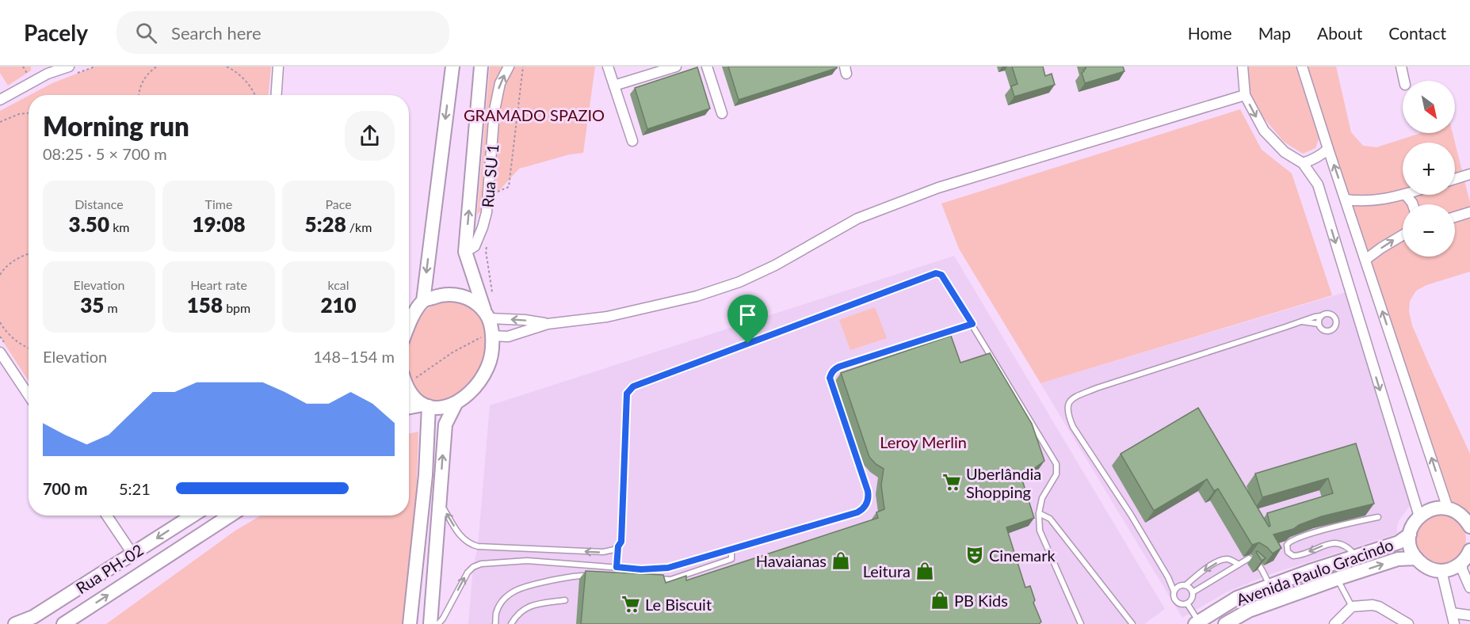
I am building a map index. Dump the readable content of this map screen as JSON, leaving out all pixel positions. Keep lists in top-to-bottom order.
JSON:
{
  "streets": {
    "street": ["Rua SU 1", "Rua PH-02", "Avenida Paulo Gracindo"]
  },
  "parks": ["GRAMADO SPAZIO", "Leroy Merlin"],
  "places": {
    "supermarket": ["Uberlândia Shopping", "Le Biscuit"],
    "theatre": ["Cinemark"],
    "shop": ["Havaianas", "Leitura", "PB Kids"]
  },
  "north": "bottom right",
  "page": {
    "header": "Pacely",
    "search": "Search here",
    "nav": [
      "Home",
      "Map",
      "About",
      "Contact"
    ],
    "map_buttons": ["+", "−"],
    "heading": ["Morning run", "08:25 · 5 × 700 m"],
    "stats": [
      ["Distance", "3.50 km"],
      ["Time", "19:08"],
      ["Pace", "5:28 /km"],
      ["Elevation", "35 m"],
      ["Heart rate", "158 bpm"],
      ["kcal", "210"]
    ],
    "chart": ["Elevation", "148–154 m"],
    "list": [
      {
        "name": "700 m",
        "note": "5:21"
      }
    ]
  }
}
